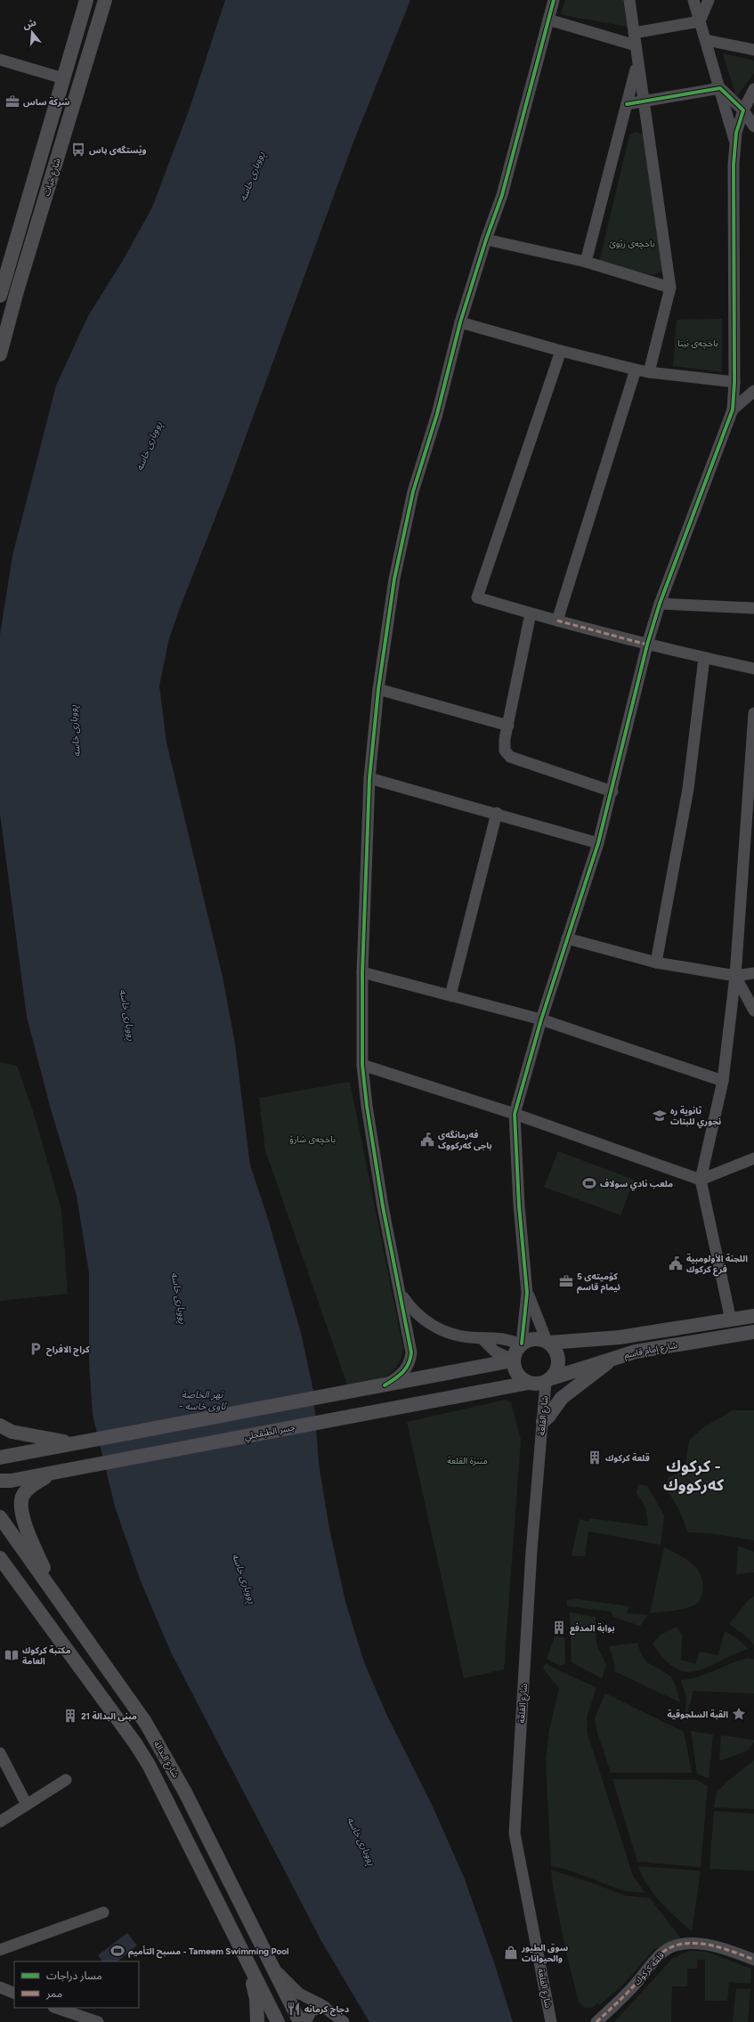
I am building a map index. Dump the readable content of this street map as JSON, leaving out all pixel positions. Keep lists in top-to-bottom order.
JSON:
{
  "streets": {
    "main road": [
      "شارع خبات",
      "شارع إمام قاسم",
      "جسر الطبقجلي",
      "شارع البدالة"
    ],
    "street": ["شارع القلعة", "قلعة كركوك"]
  },
  "crossings": [
    ["شارع إمام قاسم", "شارع القلعة"],
    ["شارع إمام قاسم", "جسر الطبقجلي"],
    ["شارع القلعة", "جسر الطبقجلي"]
  ],
  "districts": ["كركوك - کەرکووك"],
  "water": ["ڕووباری خاسە", "نهر الخاصة - ئاوی خاسە"],
  "parks": [
    "باخچەی زێوێ",
    "باخچەی نینا",
    "باخچەی شارۆ",
    "متنزة القلعة"
  ],
  "places": {
    "office": ["شركة ساس", "کۆمیتەی 5 ئیمام قاسم"],
    "bus stop": ["وێستگەی پاس"],
    "school or university": ["ثانوية ره نجوري للبنات"],
    "public building": ["فەرمانگەی باجی کەرکووک", "اللجنة الأولومبية فرع كركوك"],
    "sports": ["ملعب نادي سولاف", "مسبح التأميم - Tameem Swimming Pool"],
    "parking": ["كراج الافراح"],
    "building": ["قلعة كركوك", "بوابة المدفع", "مبنى البدالة 21"],
    "library": ["مكتبة كركوك العامة"],
    "place": ["القبة السلجوقية"],
    "shop": ["سوق الطيور والحيوانات"],
    "restaurant": ["دجاج کرمانە"]
  },
  "legend": ["مسار دراجات", "ممر"],
  "north": "top"
}
